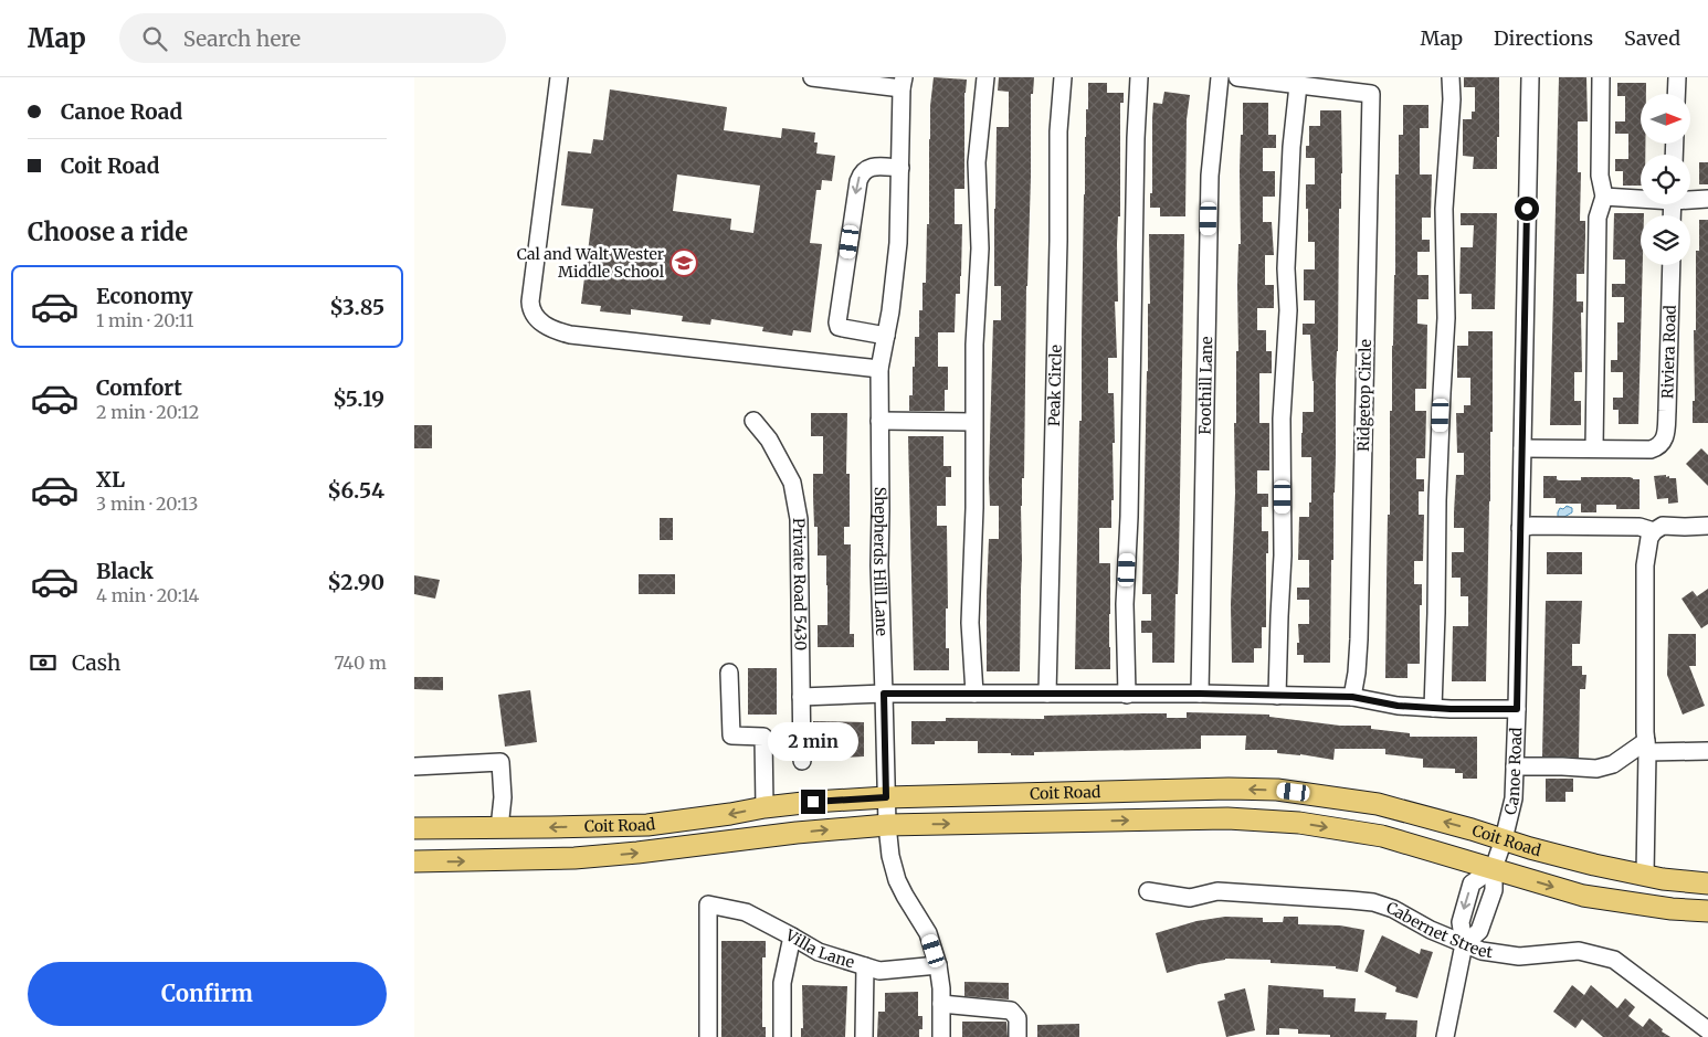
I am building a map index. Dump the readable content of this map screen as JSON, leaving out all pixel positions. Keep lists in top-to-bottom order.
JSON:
{
  "streets": {
    "main road": ["Coit Road"],
    "street": [
      "Riviera Road",
      "Peak Circle",
      "Foothill Lane",
      "Ridgetop Circle",
      "Shepherds Hill Lane",
      "Private Road 5430",
      "Canoe Road",
      "Cabernet Street",
      "Villa Lane"
    ]
  },
  "crossings": [
    ["Shepherds Hill Lane", "Coit Road"],
    ["Shepherds Hill Lane", "Villa Lane"],
    ["Canoe Road", "Coit Road"],
    ["Canoe Road", "Cabernet Street"]
  ],
  "places": {
    "school or university": ["Cal and Walt Wester Middle School"]
  },
  "north": "right",
  "page": {
    "header": "Map",
    "search": "Search here",
    "nav": ["Map", "Directions", "Saved"],
    "banner": ["Canoe Road", "Coit Road"],
    "heading": "Choose a ride",
    "list": [
      {
        "name": "Economy",
        "note": "1 min · 20:11",
        "value": "$3.85"
      },
      {
        "name": "Comfort",
        "note": "2 min · 20:12",
        "value": "$5.19"
      },
      {
        "name": "XL",
        "note": "3 min · 20:13",
        "value": "$6.54"
      },
      {
        "name": "Black",
        "note": "4 min · 20:14",
        "value": "$2.90"
      }
    ],
    "pay": ["Cash", "740 m"],
    "bubble": "2 min",
    "buttons": "Confirm"
  }
}
